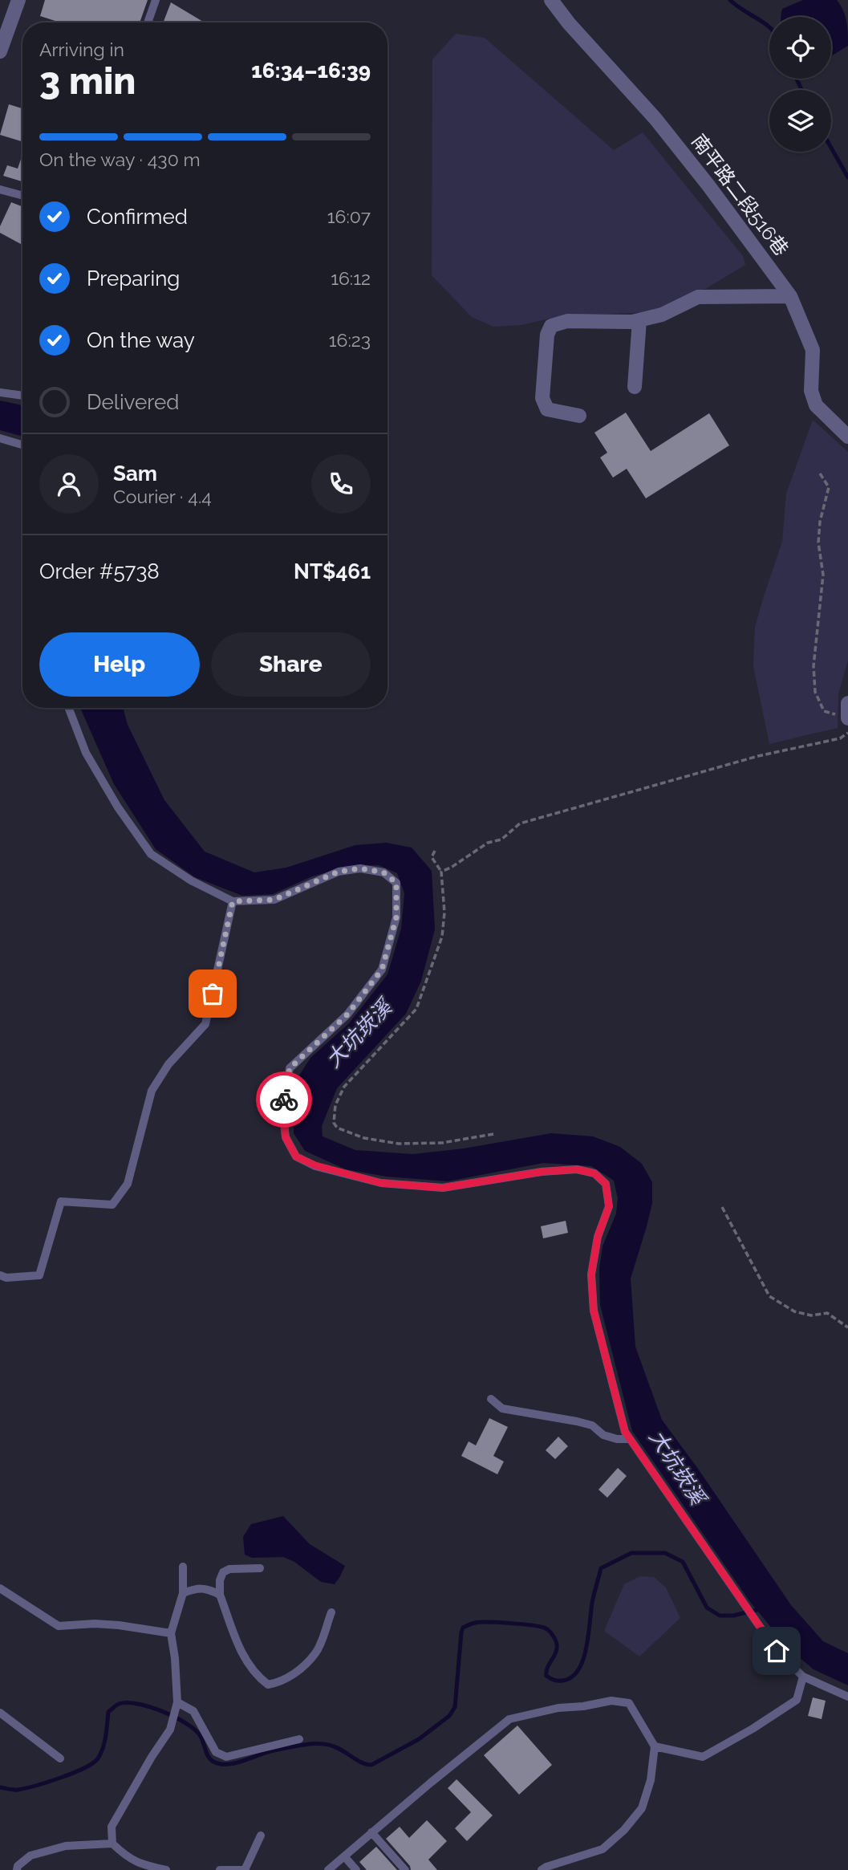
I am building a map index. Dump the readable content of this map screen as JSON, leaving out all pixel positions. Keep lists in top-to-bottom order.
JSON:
{
  "streets": {
    "street": ["南平路二段516巷"]
  },
  "water": ["大坑崁溪"],
  "page": {
    "heading": ["3 min", "Arriving in", "16:34–16:39"],
    "panel": [
      "Sam",
      "Courier · 4.4",
      "Order #5738",
      "NT$461"
    ],
    "bar": "On the way · 430 m",
    "list": [
      ["Confirmed", "16:07"],
      ["Preparing", "16:12"],
      ["On the way", "16:23"],
      "Delivered"
    ],
    "buttons": ["Help", "Share"]
  }
}
